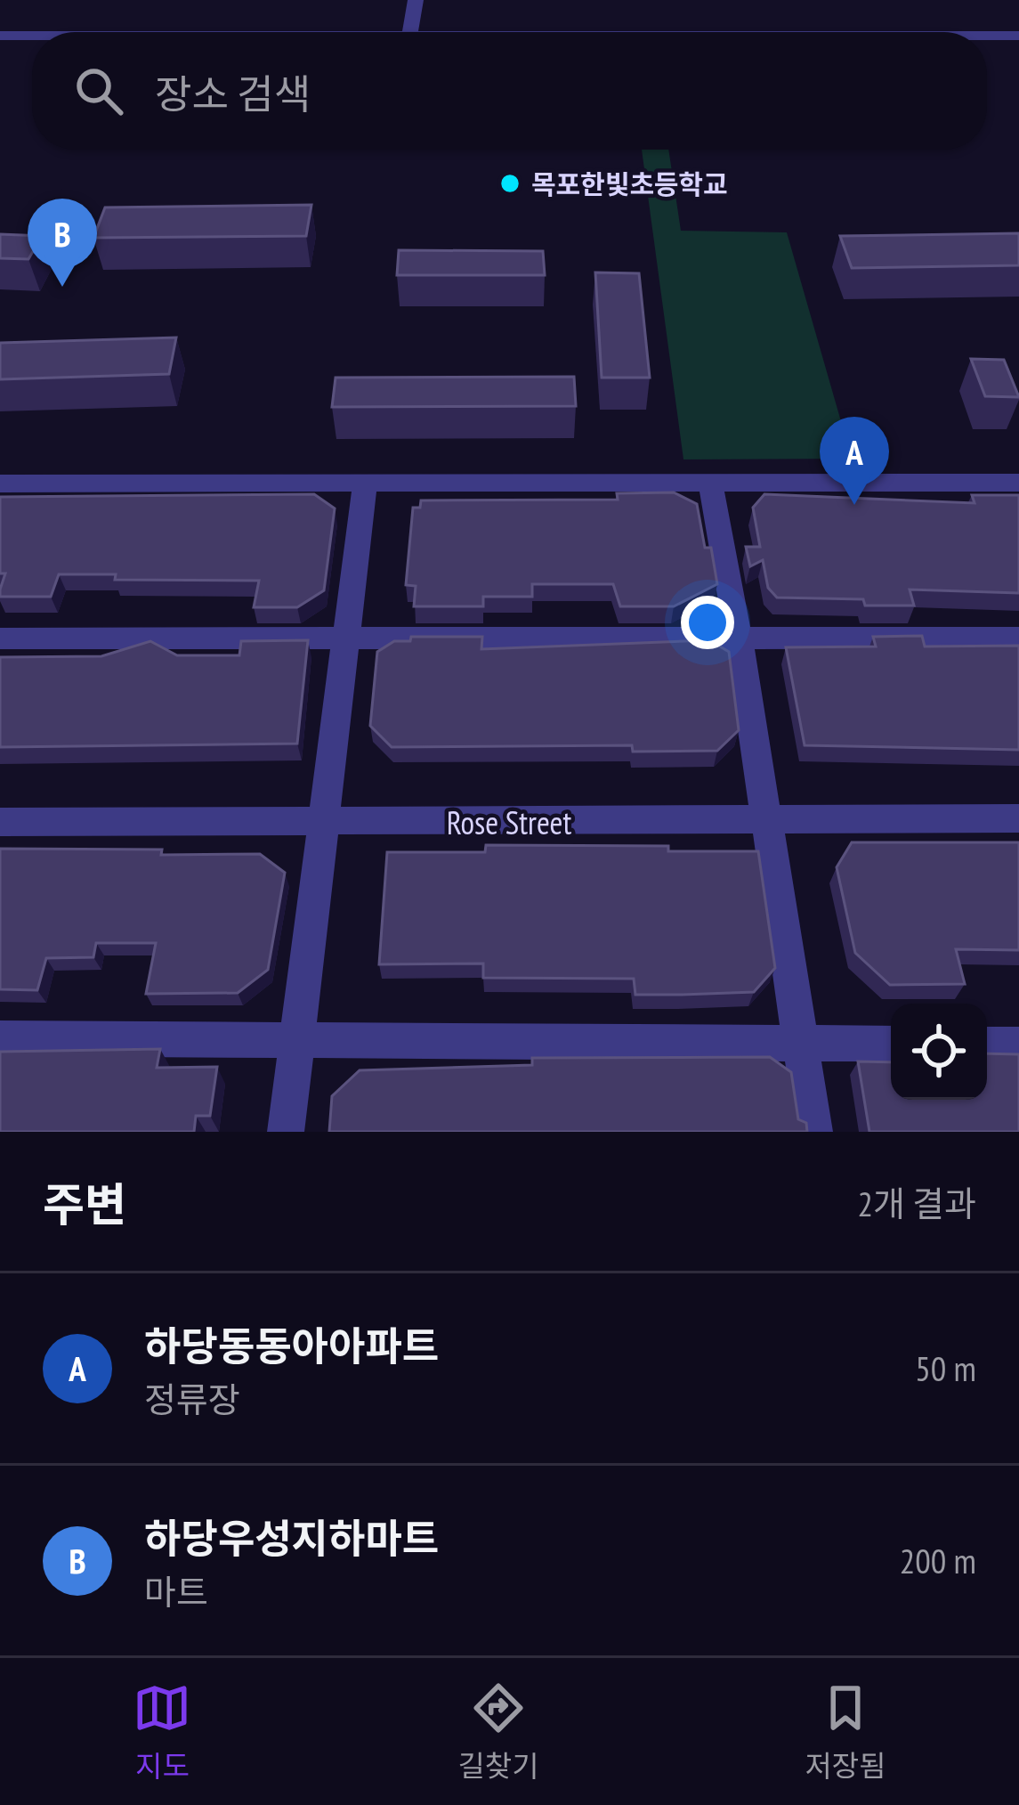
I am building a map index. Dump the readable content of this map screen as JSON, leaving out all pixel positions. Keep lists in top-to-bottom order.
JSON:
{
  "streets": {
    "street": ["Rose Street"]
  },
  "places": ["목포한빛초등학교"],
  "page": {
    "search": "장소 검색",
    "pins": ["B", "A"],
    "heading": ["주변", "2개 결과"],
    "list": [
      {
        "mark": "A",
        "name": "하당동동아아파트",
        "note": "정류장",
        "value": "50 m"
      },
      {
        "mark": "B",
        "name": "하당우성지하마트",
        "note": "마트",
        "value": "200 m"
      }
    ],
    "nav": ["지도", "길찾기", "저장됨"]
  }
}
